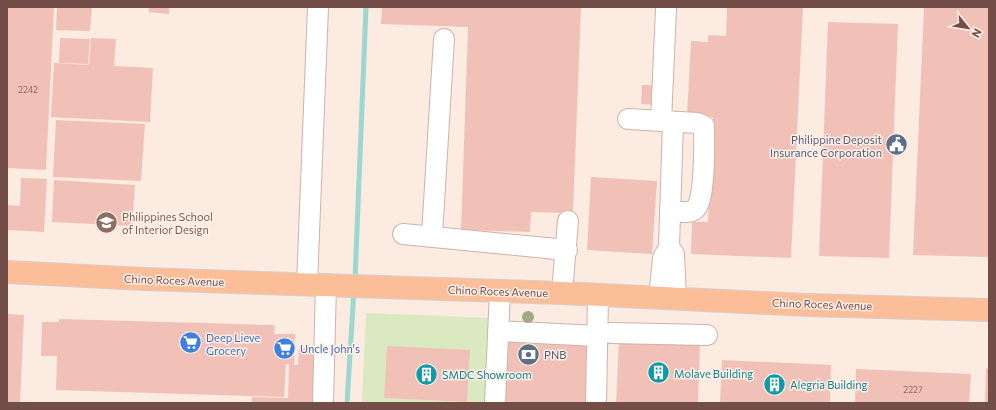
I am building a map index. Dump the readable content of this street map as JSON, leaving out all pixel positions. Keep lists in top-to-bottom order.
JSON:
{
  "streets": {
    "main road": ["Chino Roces Avenue"]
  },
  "places": {
    "public building": ["Philippine Deposit Insurance Corporation"],
    "school or university": ["Philippines School of Interior Design"],
    "supermarket": ["Deep Lieve Grocery", "Uncle John's"],
    "bank": ["PNB"],
    "building": ["Molave Building", "SMDC Showroom", "Alegria Building"]
  },
  "house_numbers": ["2242", "2227"],
  "north": "bottom right"
}
